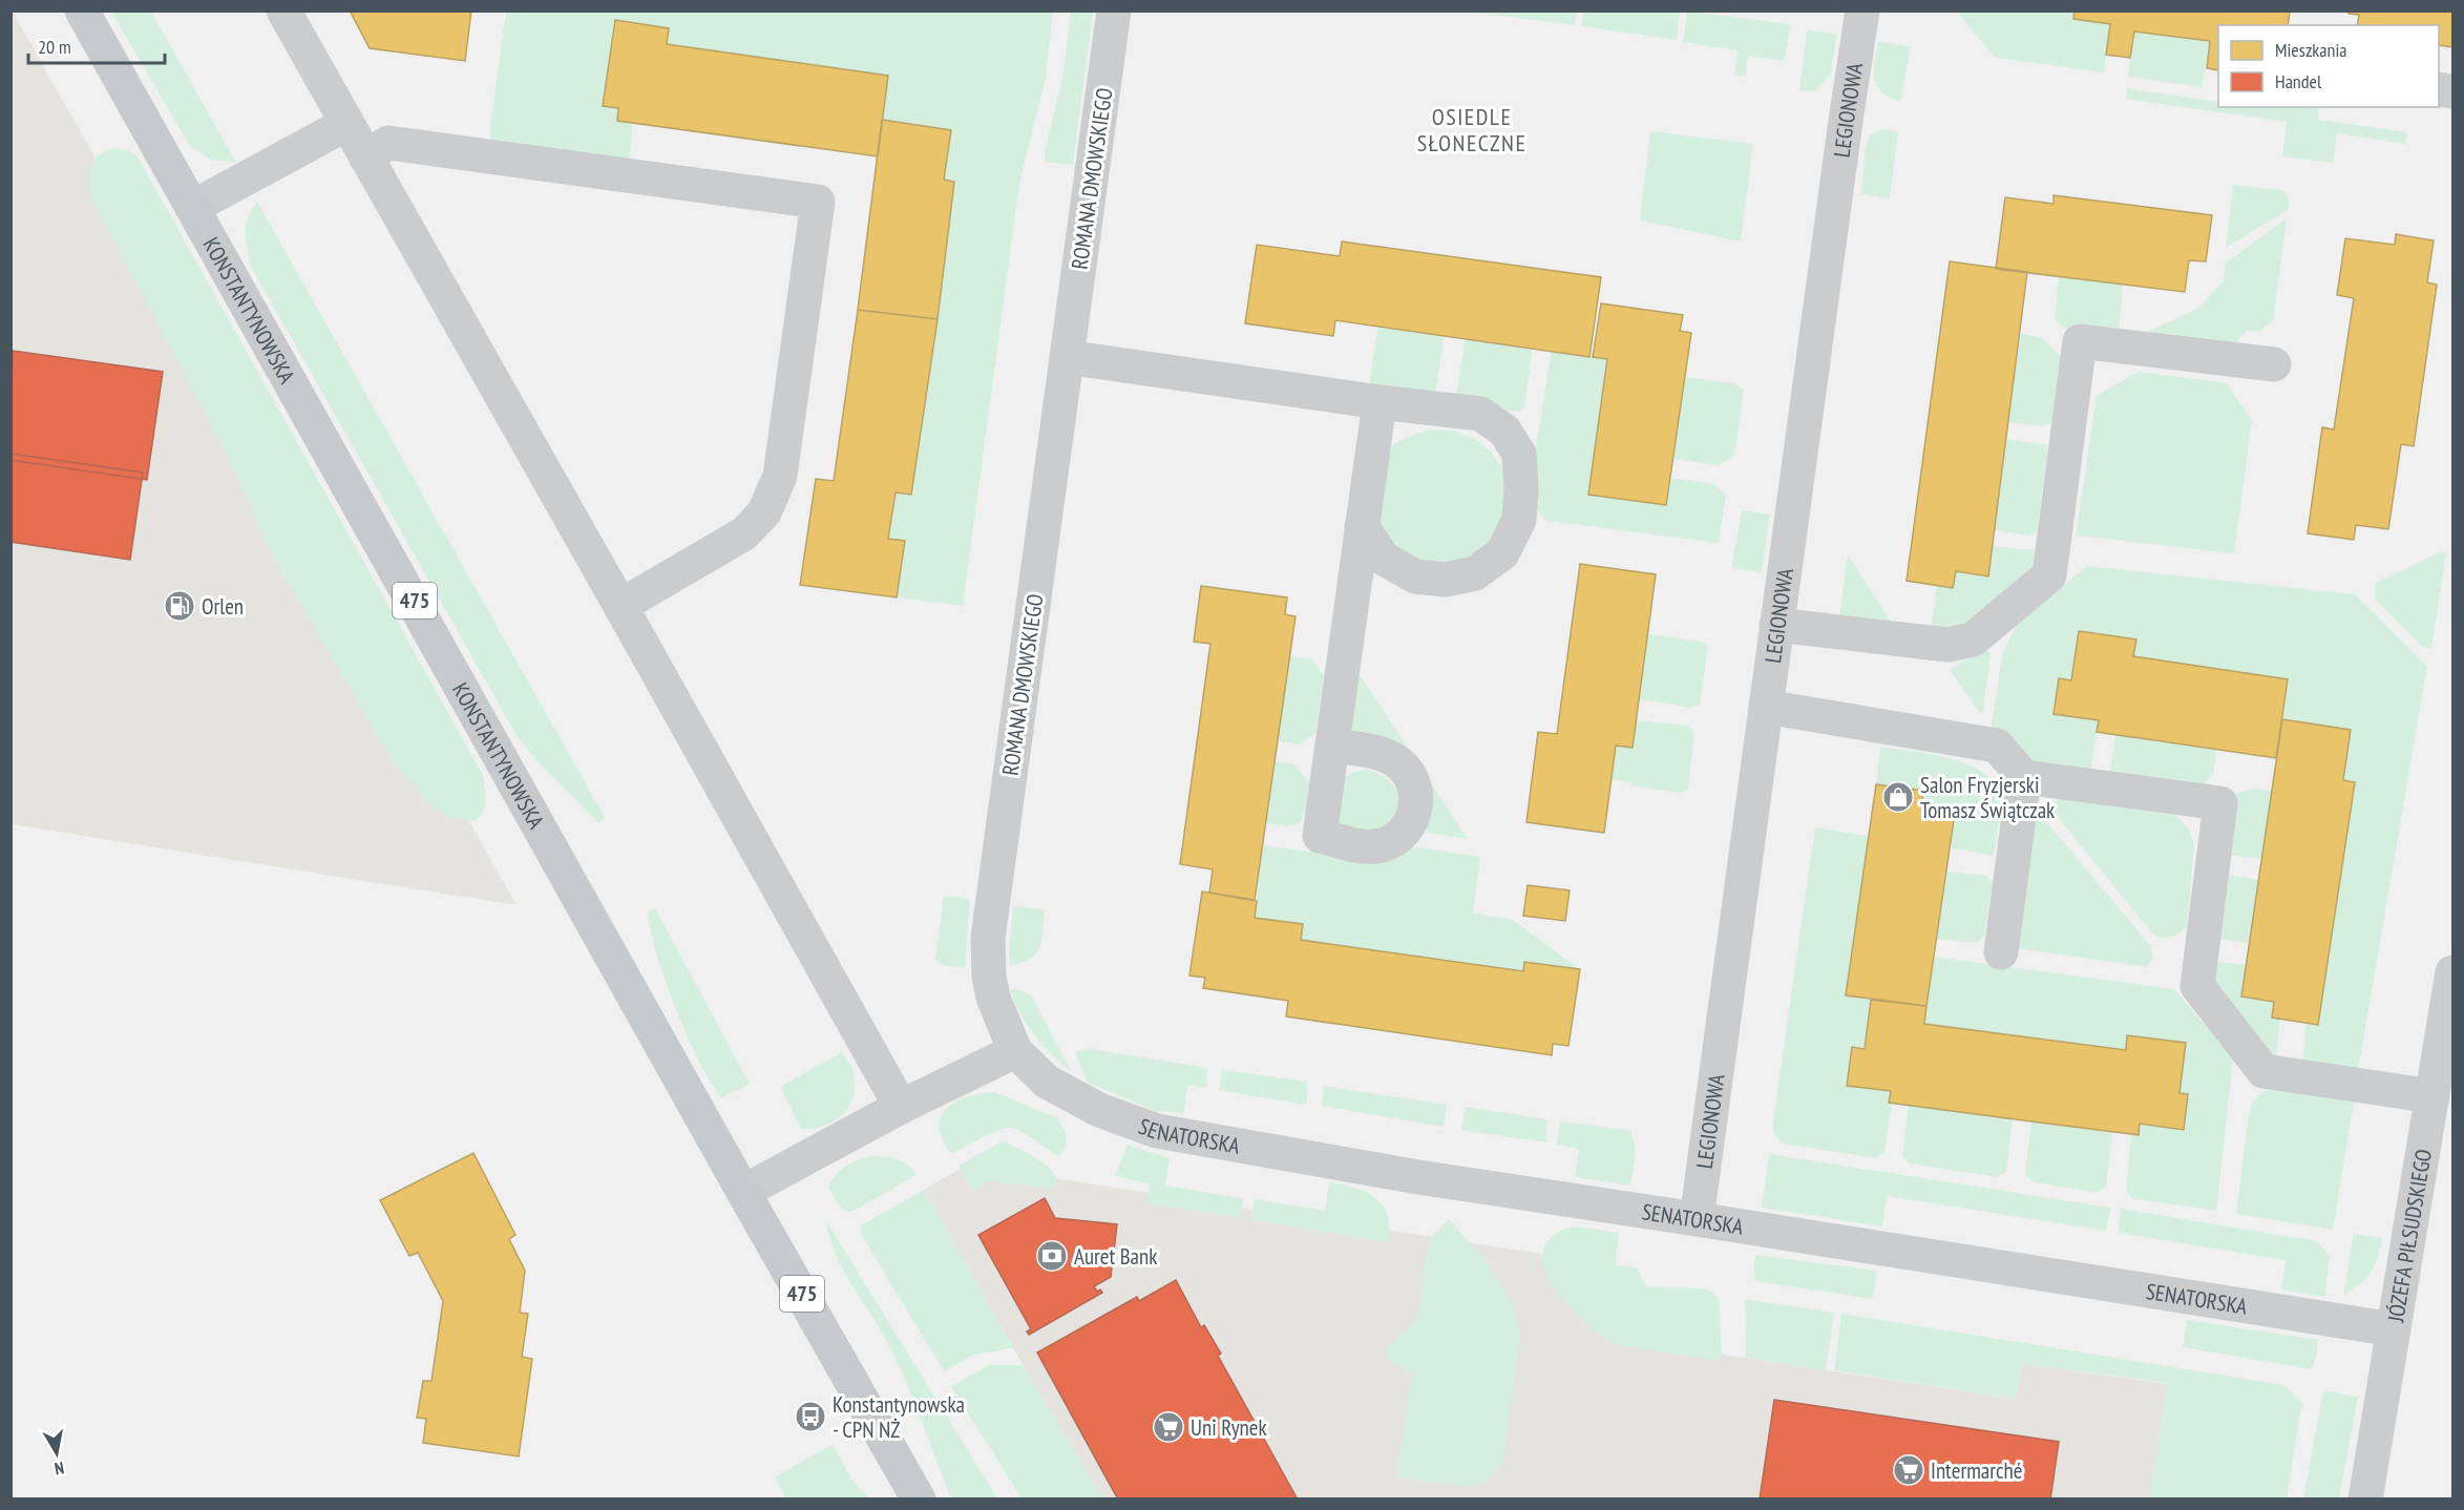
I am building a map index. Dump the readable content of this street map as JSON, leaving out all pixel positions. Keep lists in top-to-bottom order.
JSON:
{
  "streets": {
    "main road": ["KONSTANTYNOWSKA", "475"],
    "street": [
      "LEGIONOWA",
      "ROMANA DMOWSKIEGO",
      "SENATORSKA",
      "JÓZEFA PIŁSUDSKIEGO"
    ]
  },
  "crossings": [
    ["LEGIONOWA", "SENATORSKA"],
    ["ROMANA DMOWSKIEGO", "SENATORSKA"],
    ["SENATORSKA", "JÓZEFA PIŁSUDSKIEGO"]
  ],
  "districts": ["OSIEDLE SŁONECZNE"],
  "places": {
    "fuel station": ["Orlen"],
    "shop": ["Salon Fryzjerski Tomasz Świątczak"],
    "bank": ["Auret Bank"],
    "bus stop": ["Konstantynowska - CPN NŻ"],
    "supermarket": ["Uni Rynek", "Intermarché"]
  },
  "legend": ["Mieszkania", "Handel"],
  "scale_bar": "20 m",
  "north": "bottom"
}
